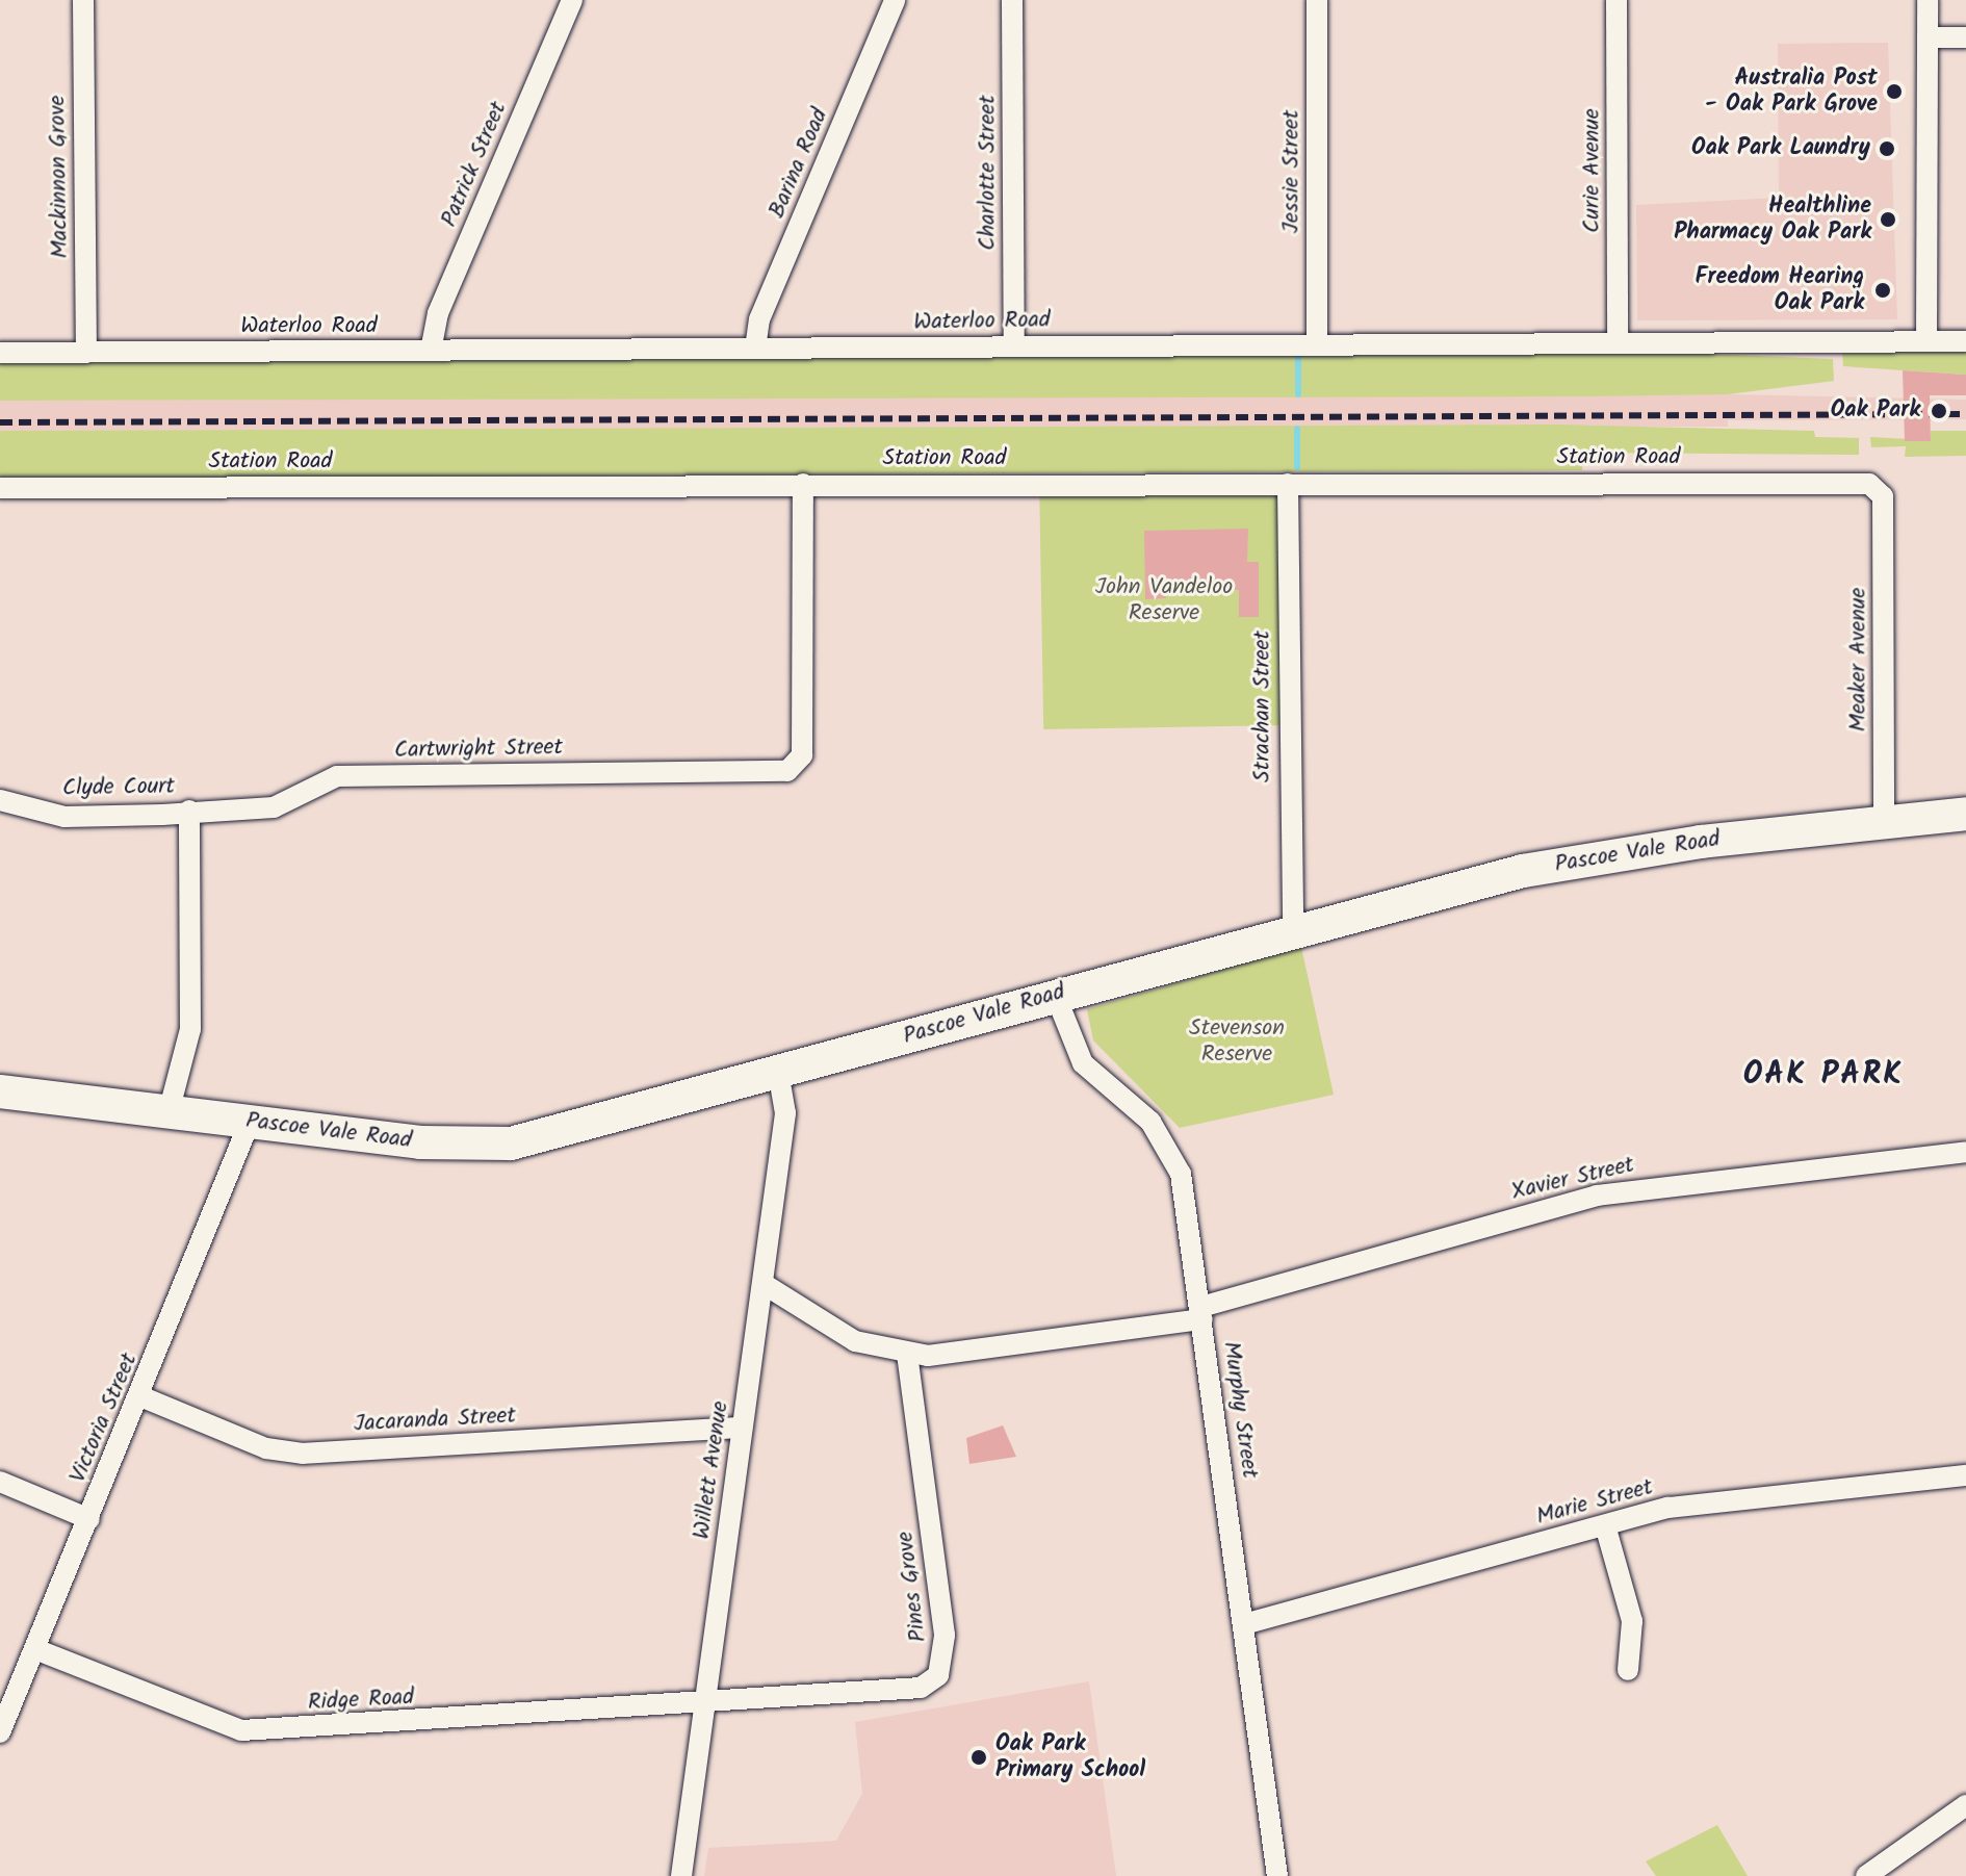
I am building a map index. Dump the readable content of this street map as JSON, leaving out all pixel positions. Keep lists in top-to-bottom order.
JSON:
{
  "streets": {
    "main road": ["Pascoe Vale Road"],
    "street": [
      "Barina Road",
      "Patrick Street",
      "Curie Avenue",
      "Jessie Street",
      "Charlotte Street",
      "Mackinnon Grove",
      "Waterloo Road",
      "Station Road",
      "Meaker Avenue",
      "Strachan Street",
      "Cartwright Street",
      "Clyde Court",
      "Xavier Street",
      "Murphy Street",
      "Victoria Street",
      "Jacaranda Street",
      "Willett Avenue",
      "Marie Street",
      "Pines Grove",
      "Ridge Road"
    ]
  },
  "crossings": [
    ["Barina Road", "Waterloo Road"],
    ["Patrick Street", "Waterloo Road"],
    ["Curie Avenue", "Waterloo Road"],
    ["Jessie Street", "Waterloo Road"],
    ["Charlotte Street", "Waterloo Road"],
    ["Mackinnon Grove", "Waterloo Road"],
    ["Station Road", "Meaker Avenue"],
    ["Station Road", "Strachan Street"],
    ["Station Road", "Cartwright Street"],
    ["Meaker Avenue", "Pascoe Vale Road"],
    ["Strachan Street", "Pascoe Vale Road"],
    ["Cartwright Street", "Clyde Court"],
    ["Pascoe Vale Road", "Murphy Street"],
    ["Pascoe Vale Road", "Victoria Street"],
    ["Pascoe Vale Road", "Willett Avenue"],
    ["Xavier Street", "Murphy Street"],
    ["Xavier Street", "Willett Avenue"],
    ["Xavier Street", "Pines Grove"],
    ["Murphy Street", "Marie Street"],
    ["Victoria Street", "Jacaranda Street"],
    ["Victoria Street", "Ridge Road"],
    ["Jacaranda Street", "Willett Avenue"],
    ["Willett Avenue", "Pines Grove"],
    ["Willett Avenue", "Ridge Road"],
    ["Pines Grove", "Ridge Road"]
  ],
  "districts": ["OAK PARK"],
  "parks": ["John Vandeloo Reserve", "Stevenson Reserve"],
  "places": [
    "Australia Post - Oak Park Grove",
    "Oak Park Laundry",
    "Healthline Pharmacy Oak Park",
    "Freedom Hearing Oak Park",
    "Oak Park",
    "Oak Park Primary School"
  ]
}
